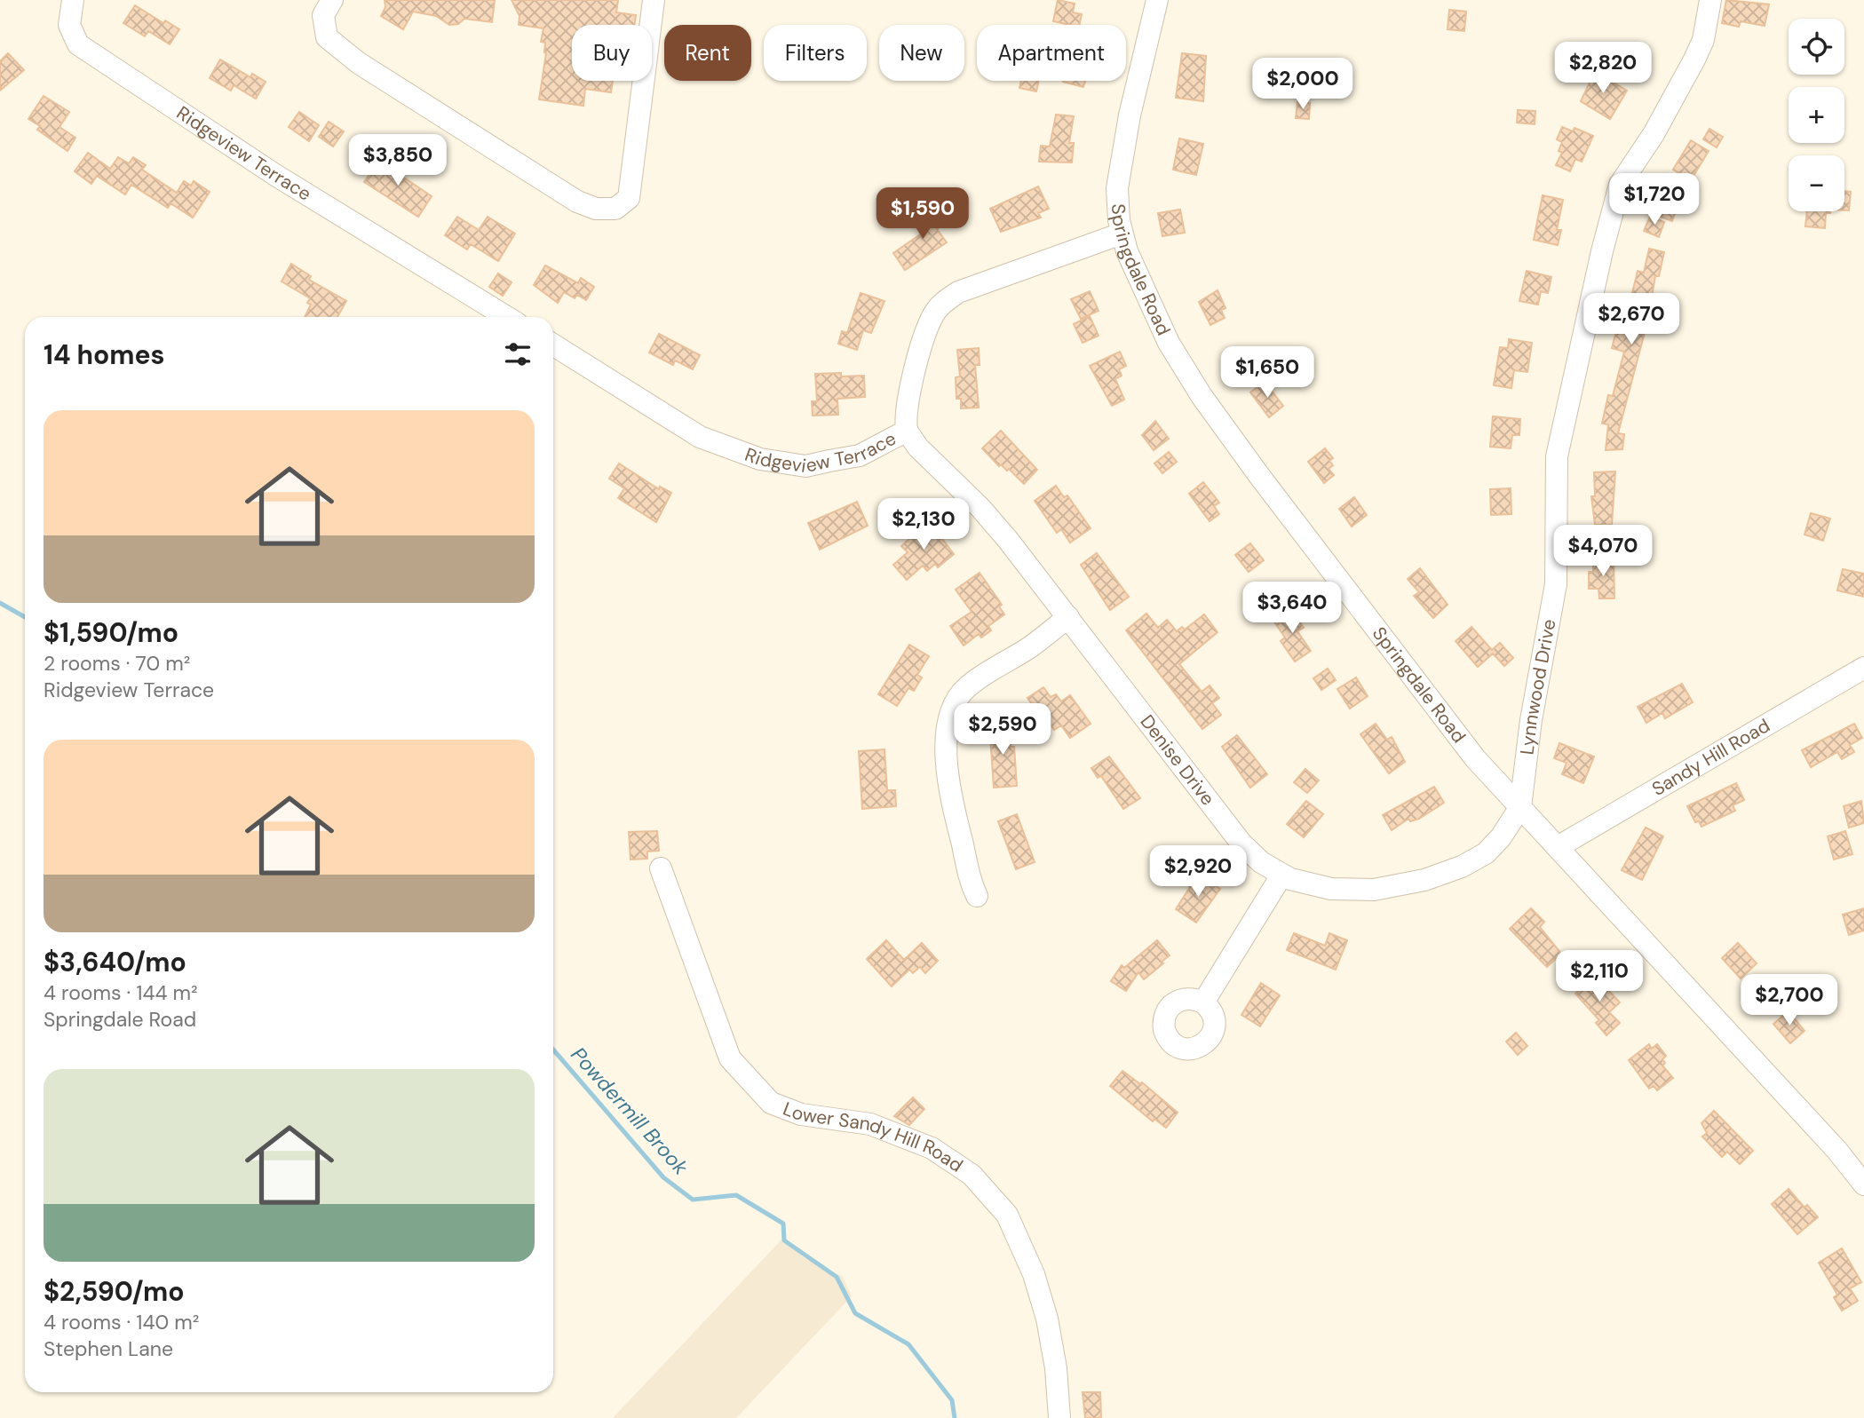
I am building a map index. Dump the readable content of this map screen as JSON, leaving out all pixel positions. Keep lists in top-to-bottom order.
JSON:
{
  "streets": {
    "street": [
      "Ridgeview Terrace",
      "Springdale Road",
      "Lynnwood Drive",
      "Sandy Hill Road",
      "Denise Drive",
      "Lower Sandy Hill Road"
    ]
  },
  "crossings": [
    ["Ridgeview Terrace", "Springdale Road"],
    ["Ridgeview Terrace", "Denise Drive"],
    ["Springdale Road", "Lynnwood Drive"],
    ["Springdale Road", "Sandy Hill Road"],
    ["Springdale Road", "Denise Drive"],
    ["Lynnwood Drive", "Denise Drive"]
  ],
  "water": ["Powdermill Brook"],
  "page": {
    "map_buttons": ["+", "−"],
    "chip": [
      "Buy",
      "Rent",
      "Filters",
      "New",
      "Apartment"
    ],
    "price": [
      "$2,820",
      "$2,000",
      "$3,850",
      "$1,720",
      "$1,590",
      "$2,670",
      "$1,650",
      "$2,130",
      "$4,070",
      "$3,640",
      "$2,590",
      "$2,920",
      "$2,110",
      "$2,700"
    ],
    "heading": "14 homes",
    "list": [
      {
        "name": "$1,590/mo",
        "note": "2 rooms · 70 m² · Ridgeview Terrace"
      },
      {
        "name": "$3,640/mo",
        "note": "4 rooms · 144 m² · Springdale Road"
      },
      {
        "name": "$2,590/mo",
        "note": "4 rooms · 140 m² · Stephen Lane"
      }
    ]
  }
}
